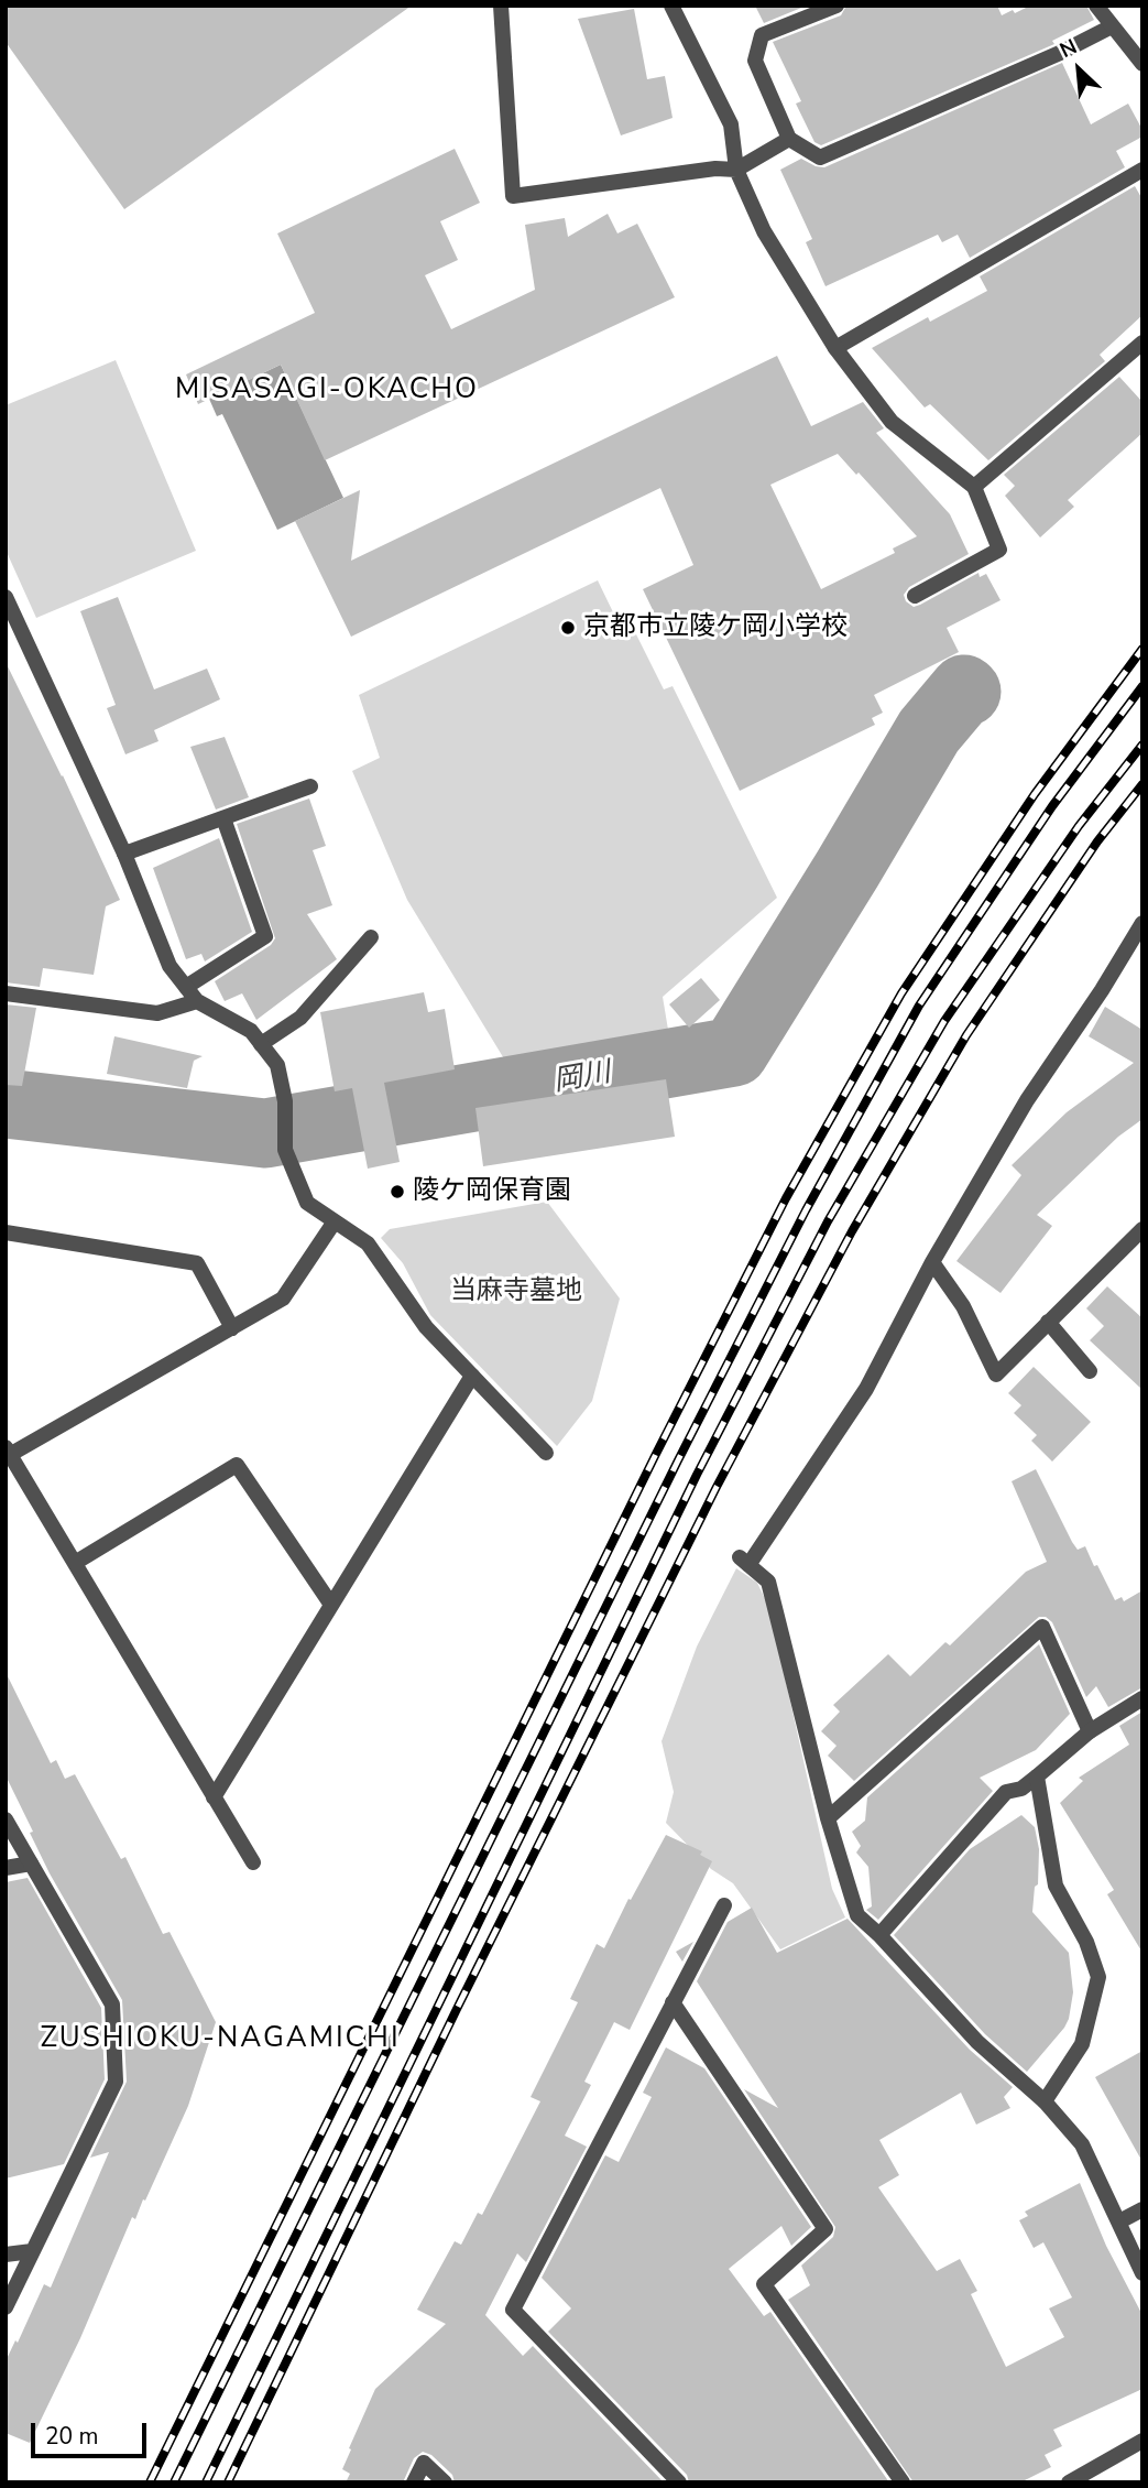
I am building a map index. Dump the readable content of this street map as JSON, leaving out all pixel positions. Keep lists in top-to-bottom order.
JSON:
{
  "districts": ["MISASAGI-OKACHO", "ZUSHIOKU-NAGAMICHI"],
  "water": ["岡川"],
  "parks": ["当麻寺墓地"],
  "places": ["京都市立陵ケ岡小学校", "陵ケ岡保育園"],
  "scale_bar": "20 m",
  "north": "top left"
}
